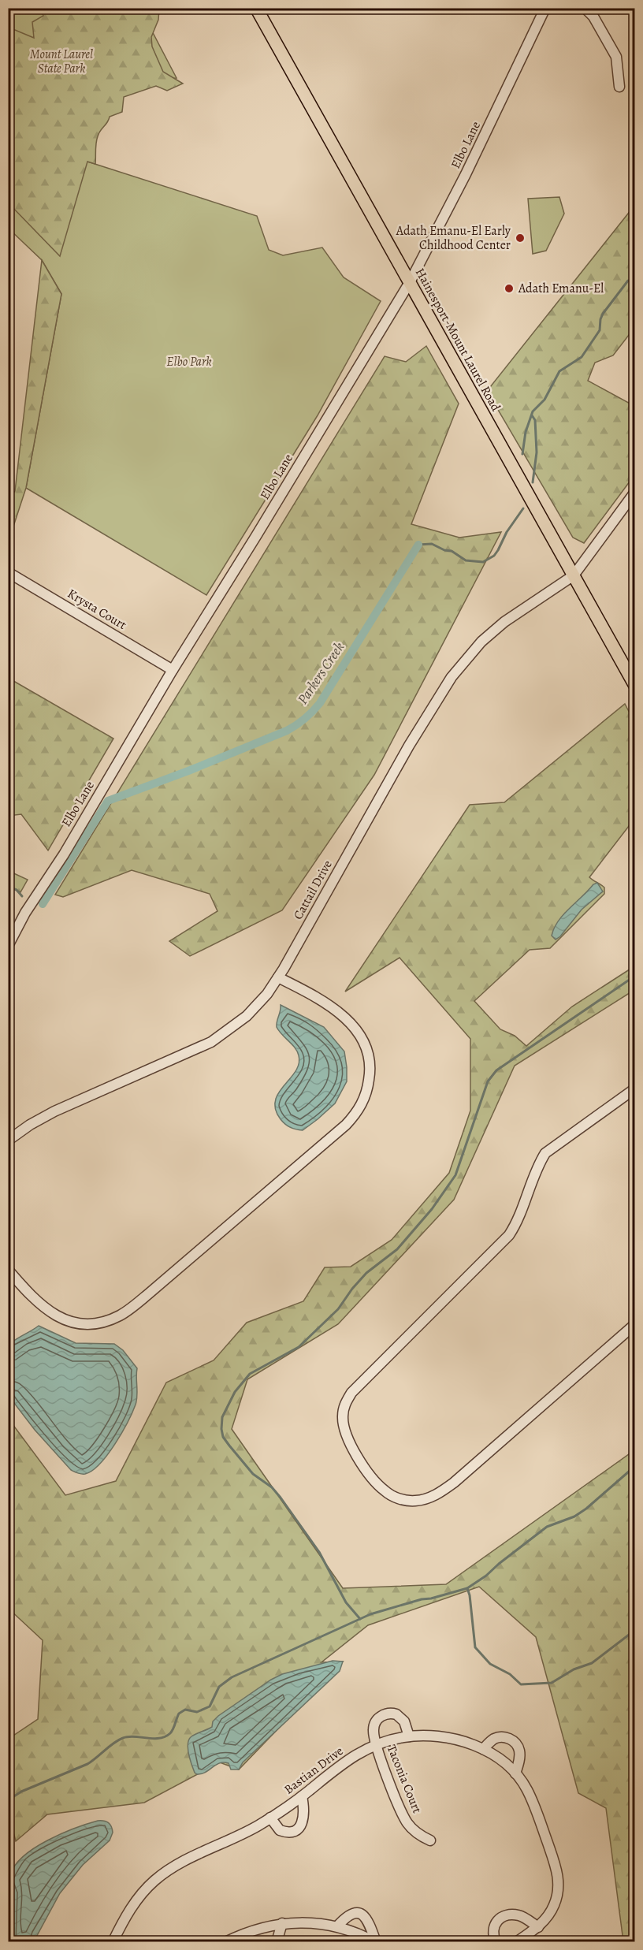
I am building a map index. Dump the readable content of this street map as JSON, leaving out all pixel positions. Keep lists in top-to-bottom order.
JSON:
{
  "streets": {
    "main road": ["Hainesport-Mount Laurel Road"],
    "street": [
      "Elbo Lane",
      "Krysta Court",
      "Cattail Drive",
      "Bastian Drive",
      "Taconia Court"
    ]
  },
  "crossings": [
    ["Elbo Lane", "Hainesport-Mount Laurel Road"],
    ["Elbo Lane", "Krysta Court"],
    ["Hainesport-Mount Laurel Road", "Cattail Drive"],
    ["Bastian Drive", "Taconia Court"]
  ],
  "water": ["Parkers Creek"],
  "parks": ["Mount Laurel State Park", "Elbo Park"],
  "places": ["Adath Emanu-El Early Childhood Center", "Adath Emanu-El"]
}
